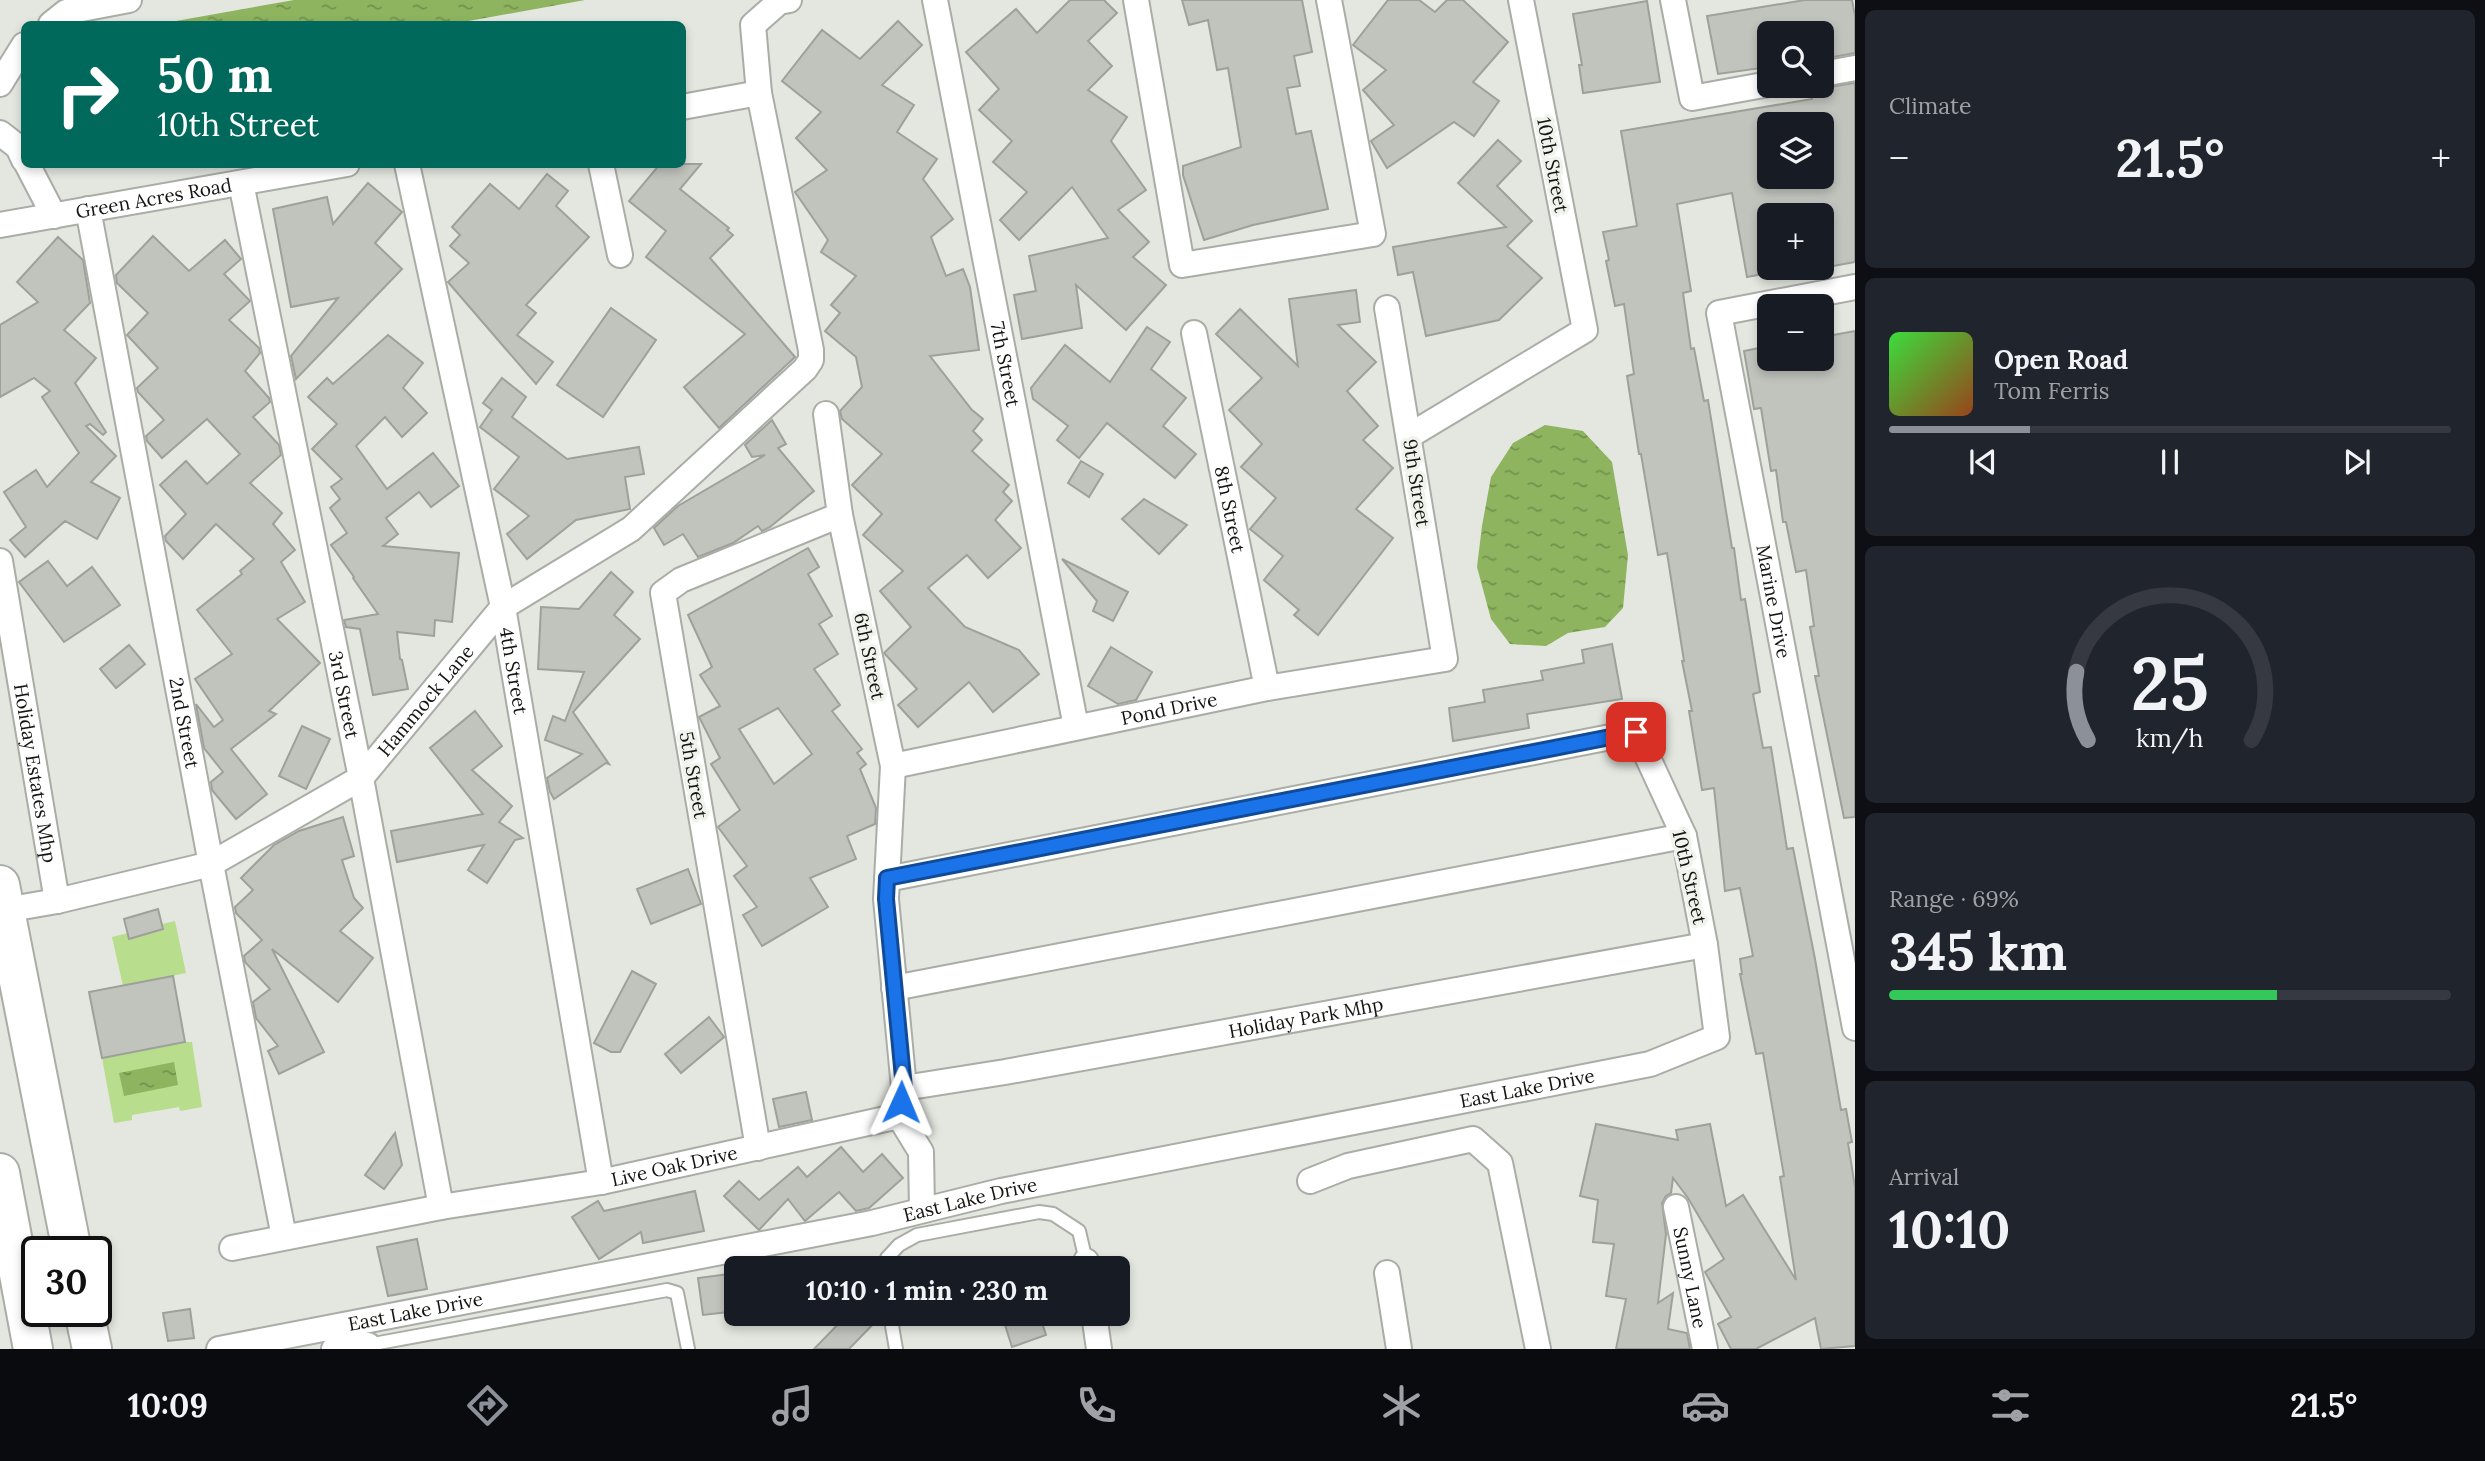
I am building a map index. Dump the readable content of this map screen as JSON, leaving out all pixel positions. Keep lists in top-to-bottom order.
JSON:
{
  "streets": {
    "street": [
      "10th Street",
      "Green Acres Road",
      "7th Street",
      "9th Street",
      "8th Street",
      "Marine Drive",
      "6th Street",
      "4th Street",
      "3rd Street",
      "Hammock Lane",
      "Pond Drive",
      "2nd Street",
      "Holiday Estates Mhp",
      "5th Street",
      "Holiday Park Mhp",
      "East Lake Drive",
      "Live Oak Drive",
      "Sunny Lane"
    ]
  },
  "crossings": [
    ["10th Street", "9th Street"],
    ["10th Street", "6th Street"],
    ["10th Street", "Holiday Park Mhp"],
    ["10th Street", "East Lake Drive"],
    ["Green Acres Road", "3rd Street"],
    ["Green Acres Road", "2nd Street"],
    ["7th Street", "Pond Drive"],
    ["9th Street", "Pond Drive"],
    ["8th Street", "Pond Drive"],
    ["6th Street", "Pond Drive"],
    ["6th Street", "5th Street"],
    ["4th Street", "Hammock Lane"],
    ["4th Street", "Live Oak Drive"],
    ["3rd Street", "Hammock Lane"],
    ["3rd Street", "Live Oak Drive"],
    ["Hammock Lane", "2nd Street"],
    ["Hammock Lane", "Holiday Estates Mhp"],
    ["2nd Street", "Live Oak Drive"],
    ["5th Street", "Live Oak Drive"]
  ],
  "page": {
    "tile": [
      "Climate",
      ["Range · 69%", "345 km"],
      ["Arrival", "10:10"]
    ],
    "map_buttons": ["+", "−"],
    "turn": ["50 m", "10th Street"],
    "heat": ["−", "21.5°", "+"],
    "song": ["Open Road", "Tom Ferris"],
    "limit": "30",
    "trip": "10:10 · 1 min · 230 m",
    "tabs": ["10:09", "21.5°"],
    "gauge": ["25", "km/h"]
  }
}
